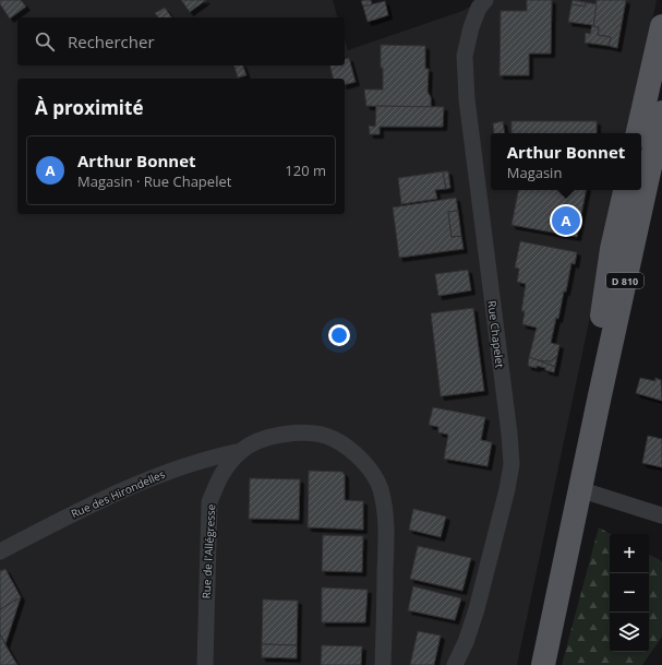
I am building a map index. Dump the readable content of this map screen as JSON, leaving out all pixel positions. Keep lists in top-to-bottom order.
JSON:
{
  "streets": {
    "main road": ["D 810"],
    "street": ["Rue Chapelet", "Rue des Hirondelles", "Rue de l'Allégresse"]
  },
  "crossings": [
    ["Rue des Hirondelles", "Rue de l'Allégresse"]
  ],
  "page": {
    "search": "Rechercher",
    "heading": "À proximité",
    "popup": ["Arthur Bonnet", "Magasin"],
    "list": [
      {
        "mark": "A",
        "name": "Arthur Bonnet",
        "note": "Magasin · Rue Chapelet",
        "value": "120 m"
      }
    ],
    "pins": "A",
    "map_buttons": ["+", "−"]
  }
}
